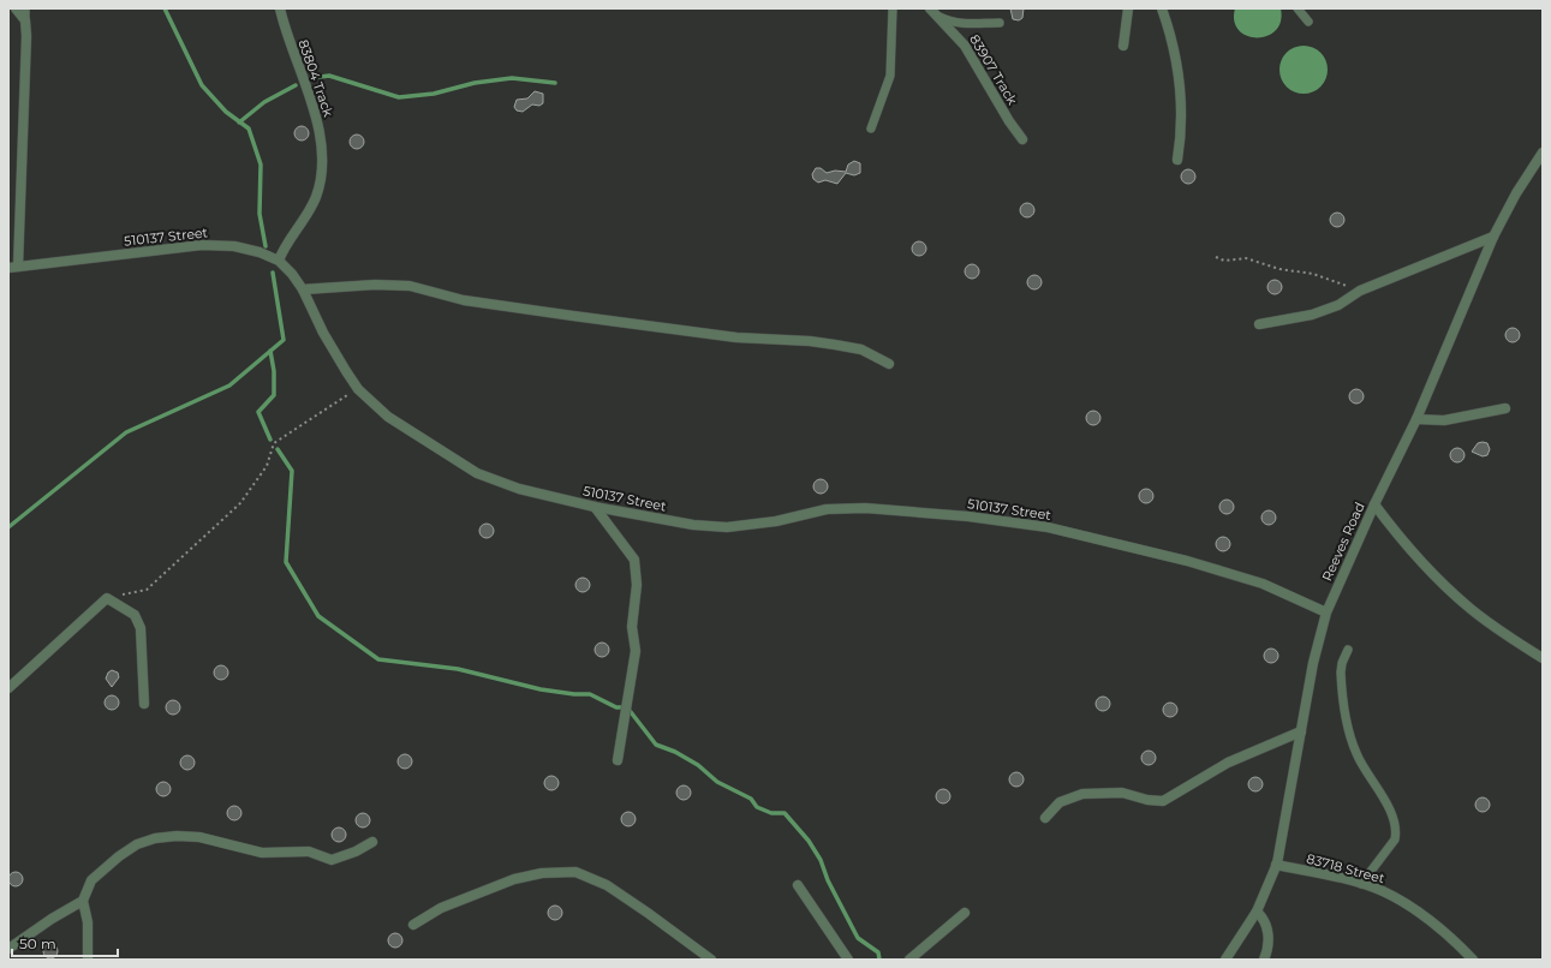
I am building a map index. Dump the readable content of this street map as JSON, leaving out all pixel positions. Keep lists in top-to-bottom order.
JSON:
{
  "streets": {
    "street": [
      "83907 Track",
      "83804 Track",
      "510137 Street",
      "Reeves Road",
      "83718 Street"
    ]
  },
  "crossings": [
    ["83804 Track", "510137 Street"],
    ["510137 Street", "Reeves Road"],
    ["Reeves Road", "83718 Street"]
  ],
  "scale_bar": "50 m"
}
